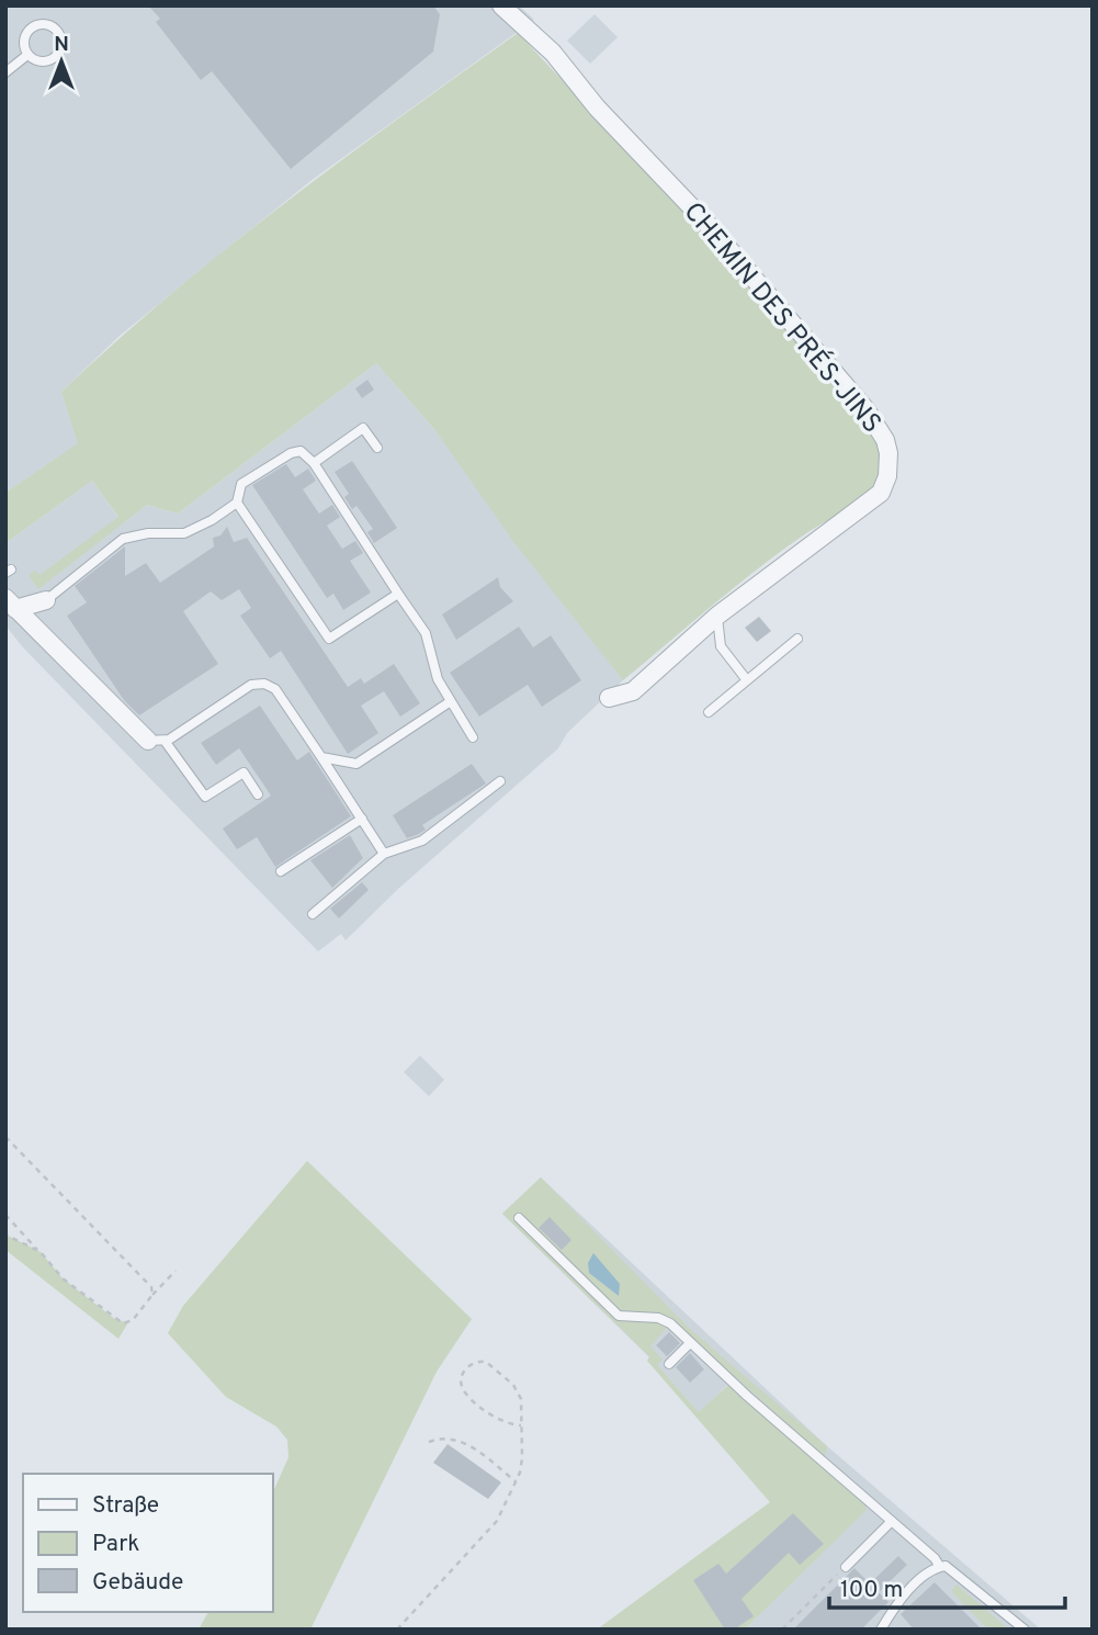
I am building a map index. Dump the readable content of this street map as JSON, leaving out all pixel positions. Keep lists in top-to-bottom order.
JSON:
{
  "streets": {
    "street": ["CHEMIN DES PRÉS-JINS"]
  },
  "legend": ["Straße", "Park", "Gebäude"],
  "scale_bar": "100 m",
  "north": "top"
}
